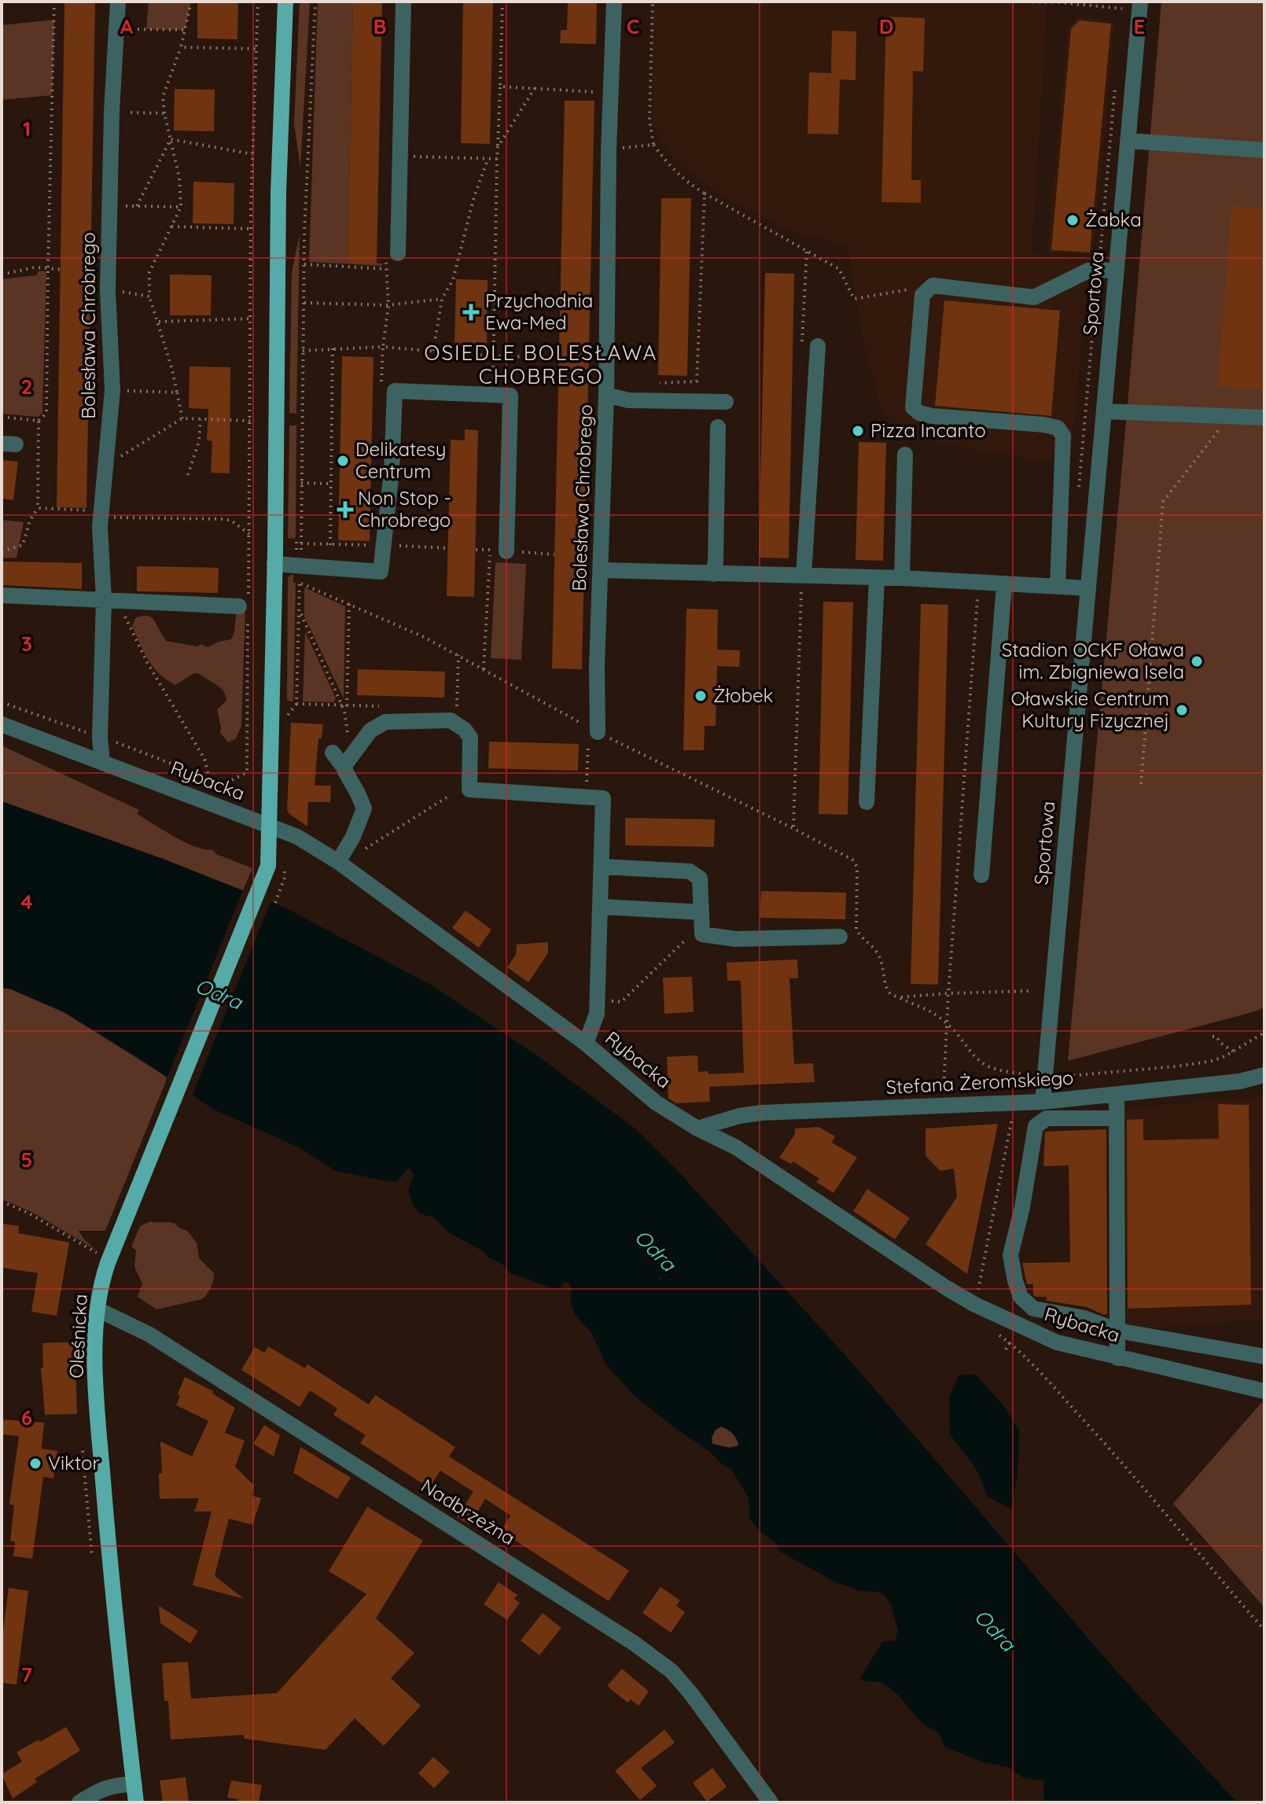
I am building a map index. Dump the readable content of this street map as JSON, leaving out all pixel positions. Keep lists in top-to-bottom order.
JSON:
{
  "streets": {
    "main road": ["Oleśnicka"],
    "street": [
      "Sportowa",
      "Bolesława Chrobrego",
      "Rybacka",
      "Stefana Żeromskiego",
      "Nadbrzeżna"
    ]
  },
  "crossings": [
    ["Sportowa", "Stefana Żeromskiego"],
    ["Bolesława Chrobrego", "Rybacka"],
    ["Rybacka", "Stefana Żeromskiego"],
    ["Rybacka", "Oleśnicka"],
    ["Oleśnicka", "Nadbrzeżna"]
  ],
  "districts": ["OSIEDLE BOLESŁAWA CHOBREGO"],
  "water": ["Odra"],
  "places": {
    "other": [
      "Żabka",
      "Pizza Incanto",
      "Delikatesy Centrum",
      "Stadion OCKF Oława im. Zbigniewa Isela",
      "Żłobek",
      "Oławskie Centrum Kultury Fizycznej",
      "Viktor"
    ],
    "health": ["Przychodnia Ewa-Med", "Non Stop - Chrobrego"]
  },
  "grid": {
    "columns": [
      "A",
      "B",
      "C",
      "D",
      "E"
    ],
    "rows": [
      "1",
      "2",
      "3",
      "4",
      "5",
      "6",
      "7"
    ]
  }
}
